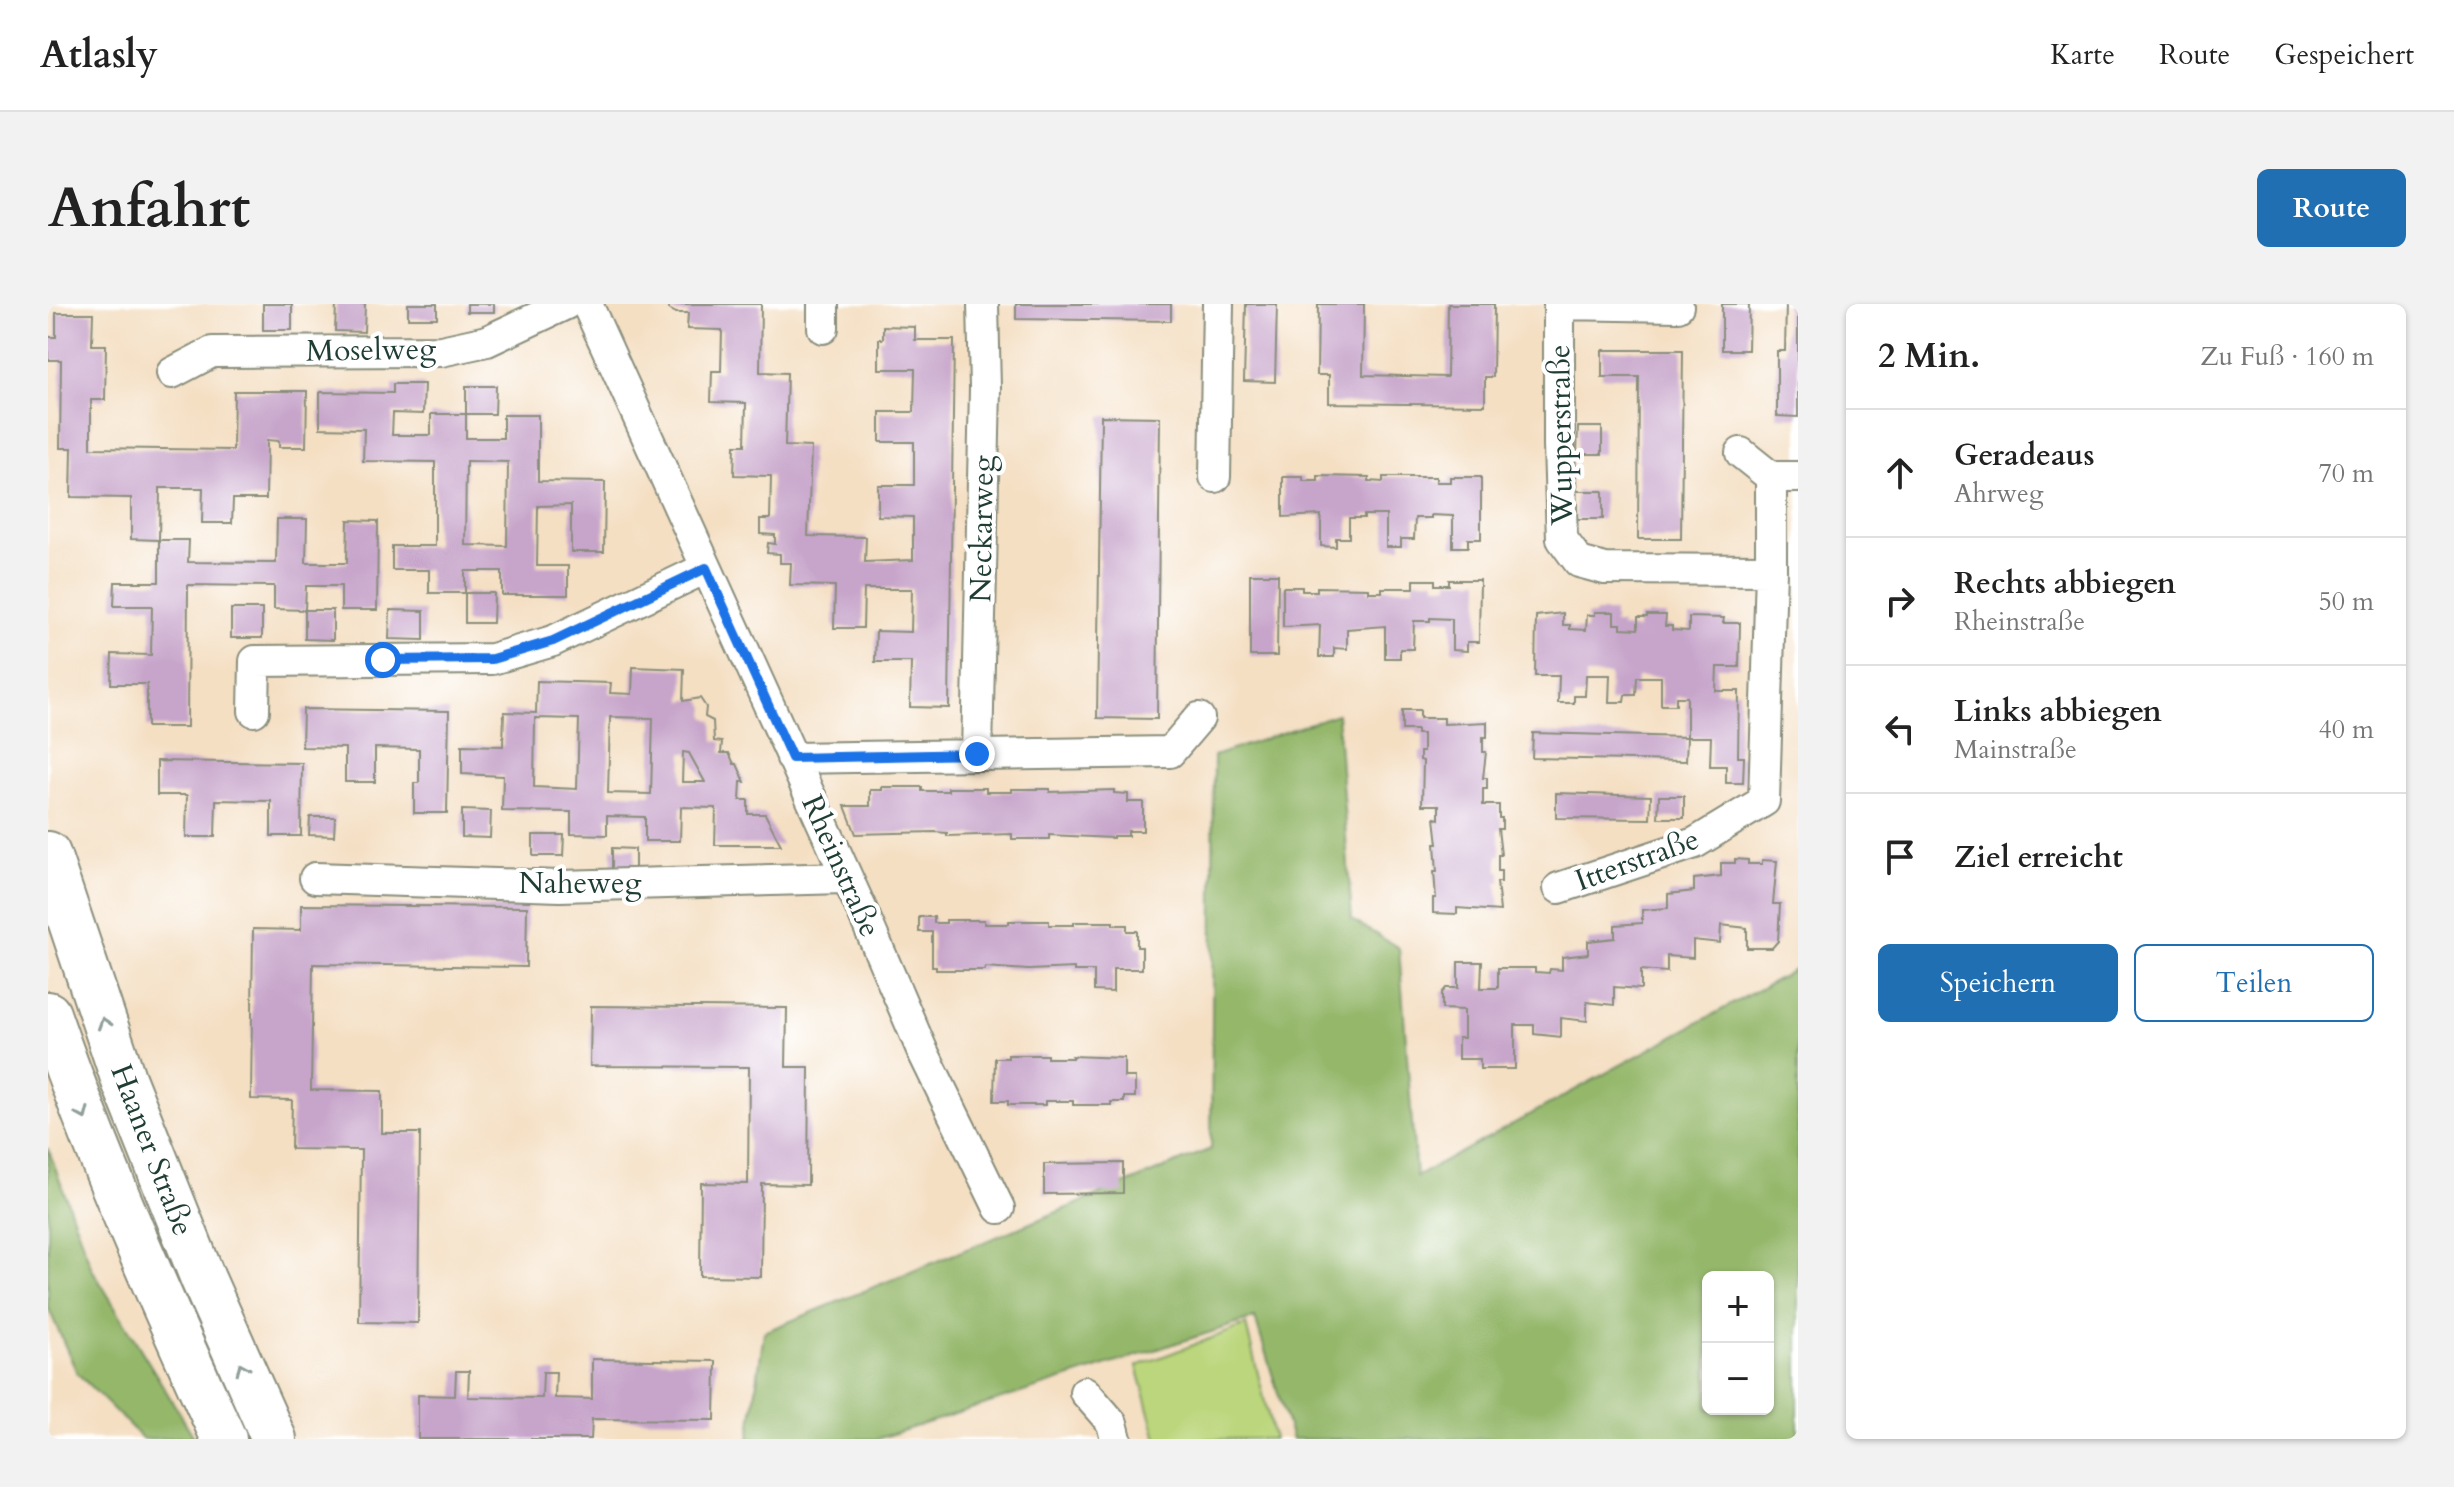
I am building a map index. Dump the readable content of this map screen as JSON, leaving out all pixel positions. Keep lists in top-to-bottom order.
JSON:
{
  "streets": {
    "main road": ["Haaner Straße"],
    "street": [
      "Moselweg",
      "Wupperstraße",
      "Neckarweg",
      "Itterstraße",
      "Rheinstraße",
      "Naheweg"
    ]
  },
  "crossings": [
    ["Wupperstraße", "Itterstraße"],
    ["Rheinstraße", "Naheweg"]
  ],
  "page": {
    "header": "Atlasly",
    "nav": ["Karte", "Route", "Gespeichert"],
    "buttons": [
      "Route",
      ["Speichern", "Teilen"]
    ],
    "title": "Anfahrt",
    "heading": ["2 Min.", "Zu Fuß · 160 m"],
    "list": [
      ["Geradeaus", "Ahrweg", "70 m"],
      ["Rechts abbiegen", "Rheinstraße", "50 m"],
      ["Links abbiegen", "Mainstraße", "40 m"],
      "Ziel erreicht"
    ],
    "map_buttons": ["+", "−"]
  }
}
